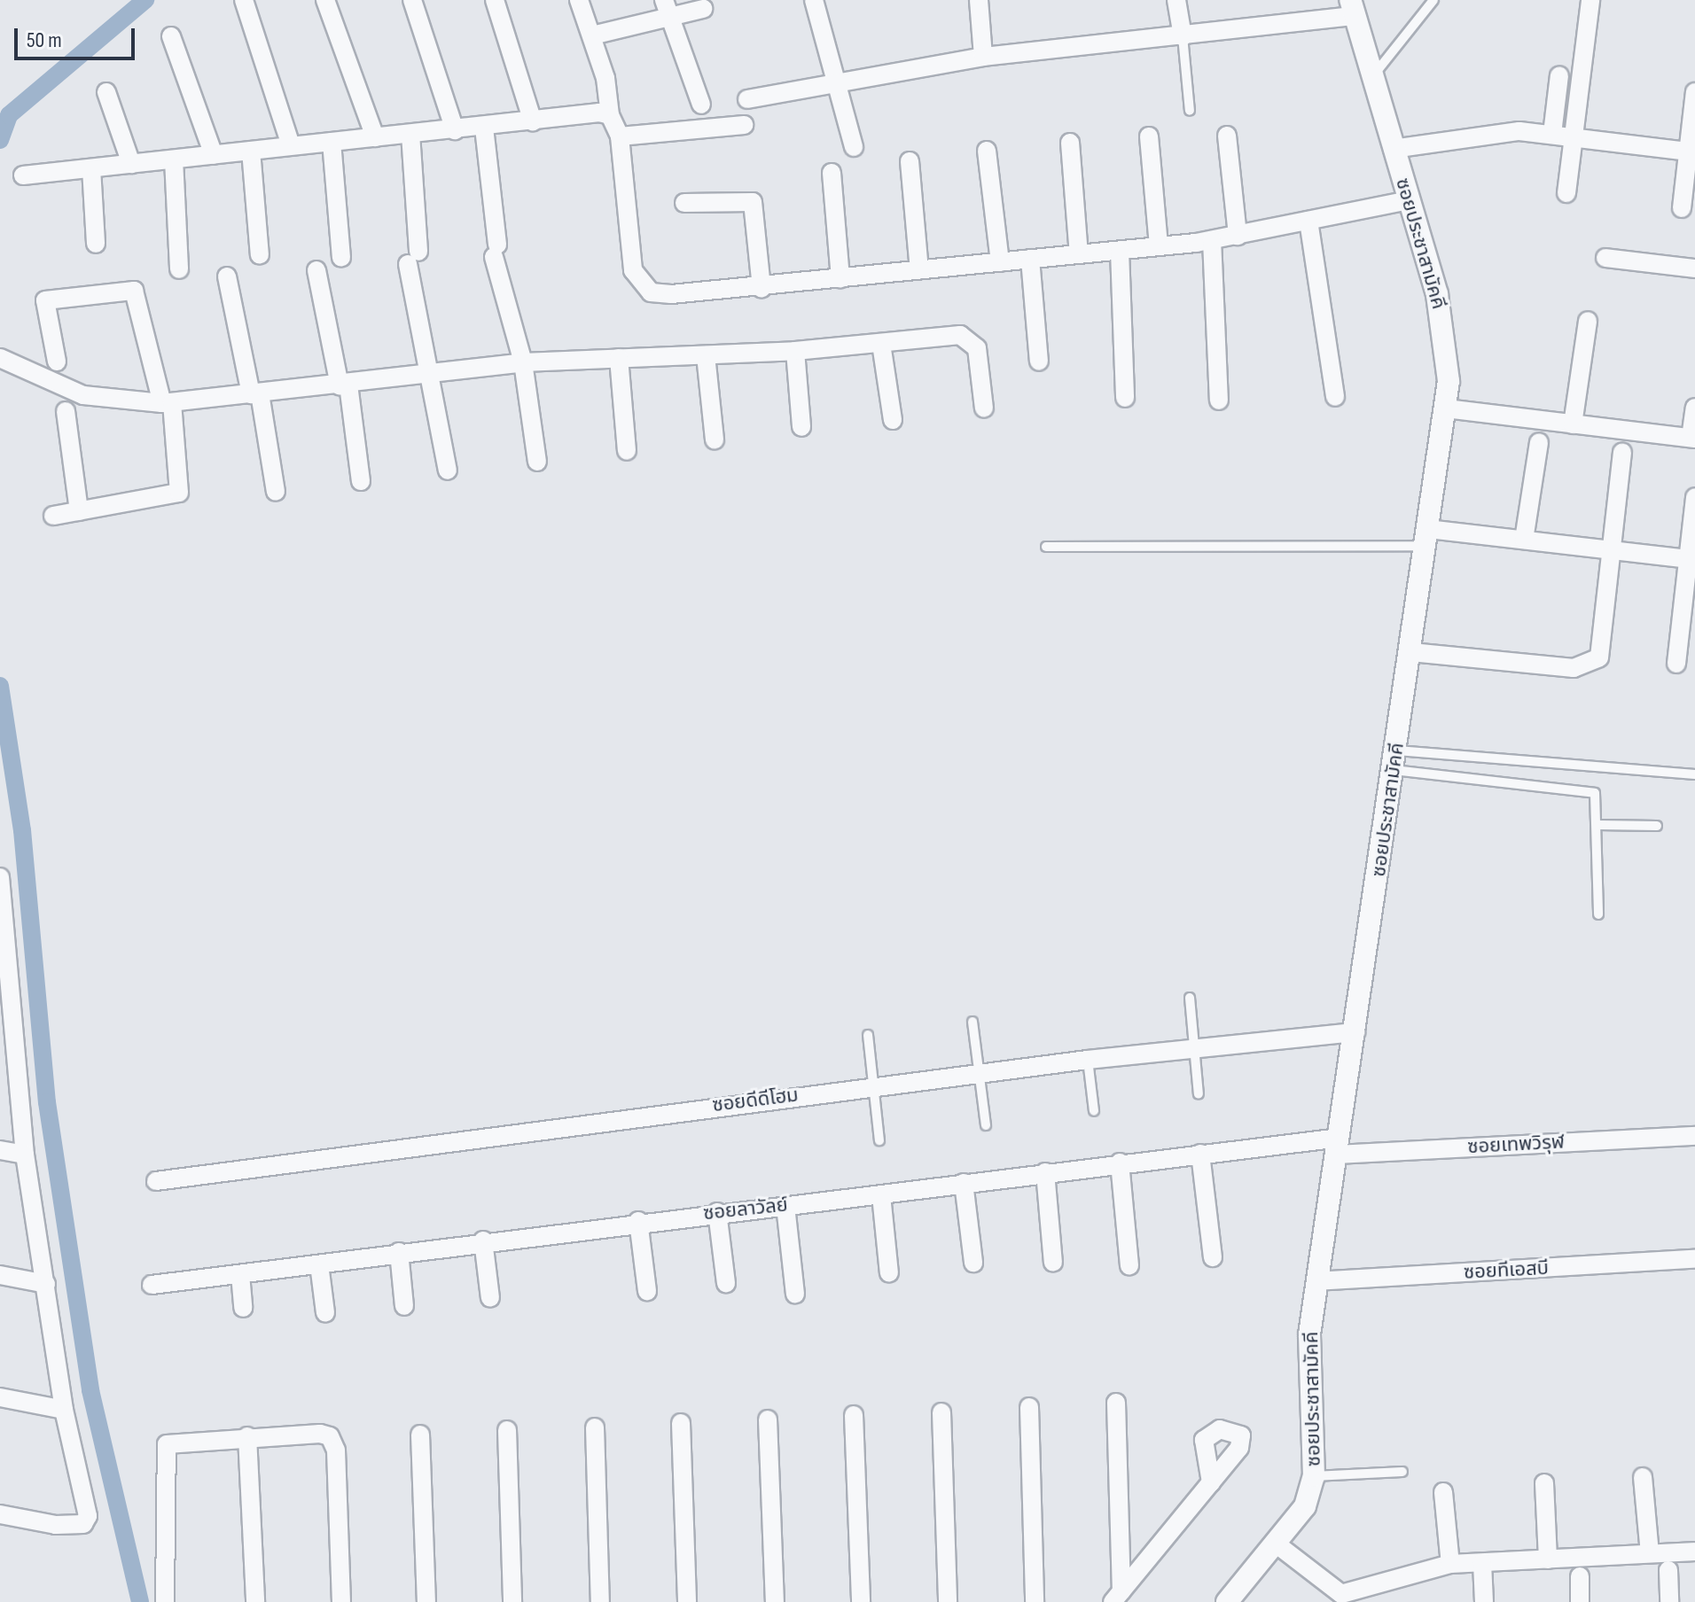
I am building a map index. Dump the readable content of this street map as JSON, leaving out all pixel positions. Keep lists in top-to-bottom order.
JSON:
{
  "streets": {
    "street": [
      "ซอยประชาสามัคคี",
      "ซอยดีดีโฮม",
      "ซอยเทพวิรุฬ",
      "ซอยลาวัลย์",
      "ซอยทีเอสบี"
    ]
  },
  "crossings": [
    ["ซอยประชาสามัคคี", "ซอยดีดีโฮม"],
    ["ซอยประชาสามัคคี", "ซอยเทพวิรุฬ"],
    ["ซอยประชาสามัคคี", "ซอยลาวัลย์"],
    ["ซอยประชาสามัคคี", "ซอยทีเอสบี"],
    ["ซอยเทพวิรุฬ", "ซอยลาวัลย์"]
  ],
  "scale_bar": "50 m"
}
